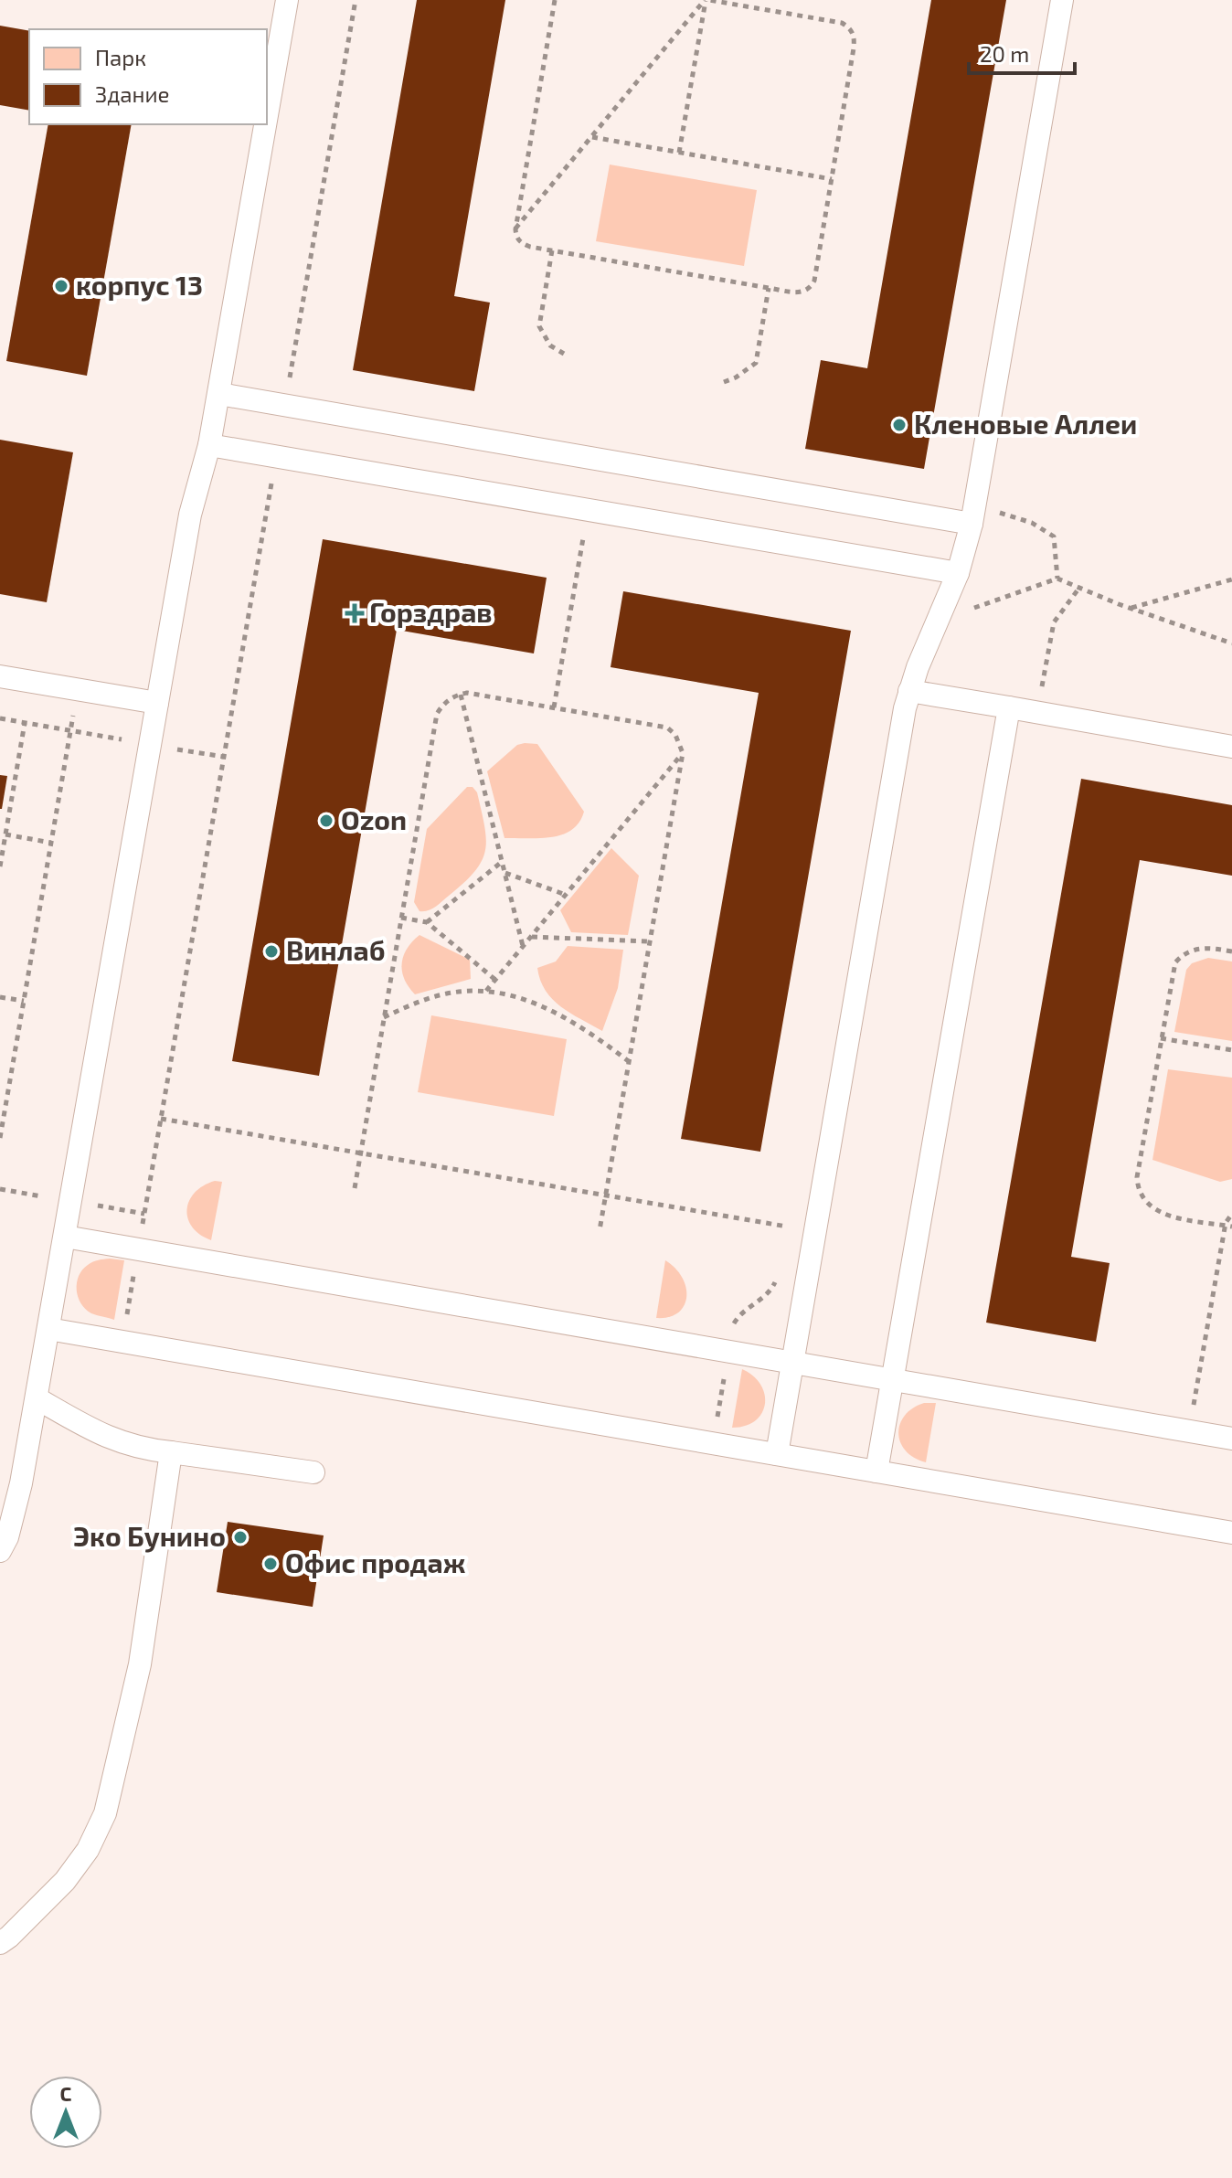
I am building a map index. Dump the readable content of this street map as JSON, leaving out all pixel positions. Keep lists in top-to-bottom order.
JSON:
{
  "places": {
    "other": [
      "корпус 13",
      "Кленовые Аллеи",
      "Ozon",
      "Винлаб",
      "Эко Бунино",
      "Офис продаж"
    ],
    "health": ["Горздрав"]
  },
  "legend": ["Парк", "Здание"],
  "scale_bar": "20 m",
  "north": "top"
}
